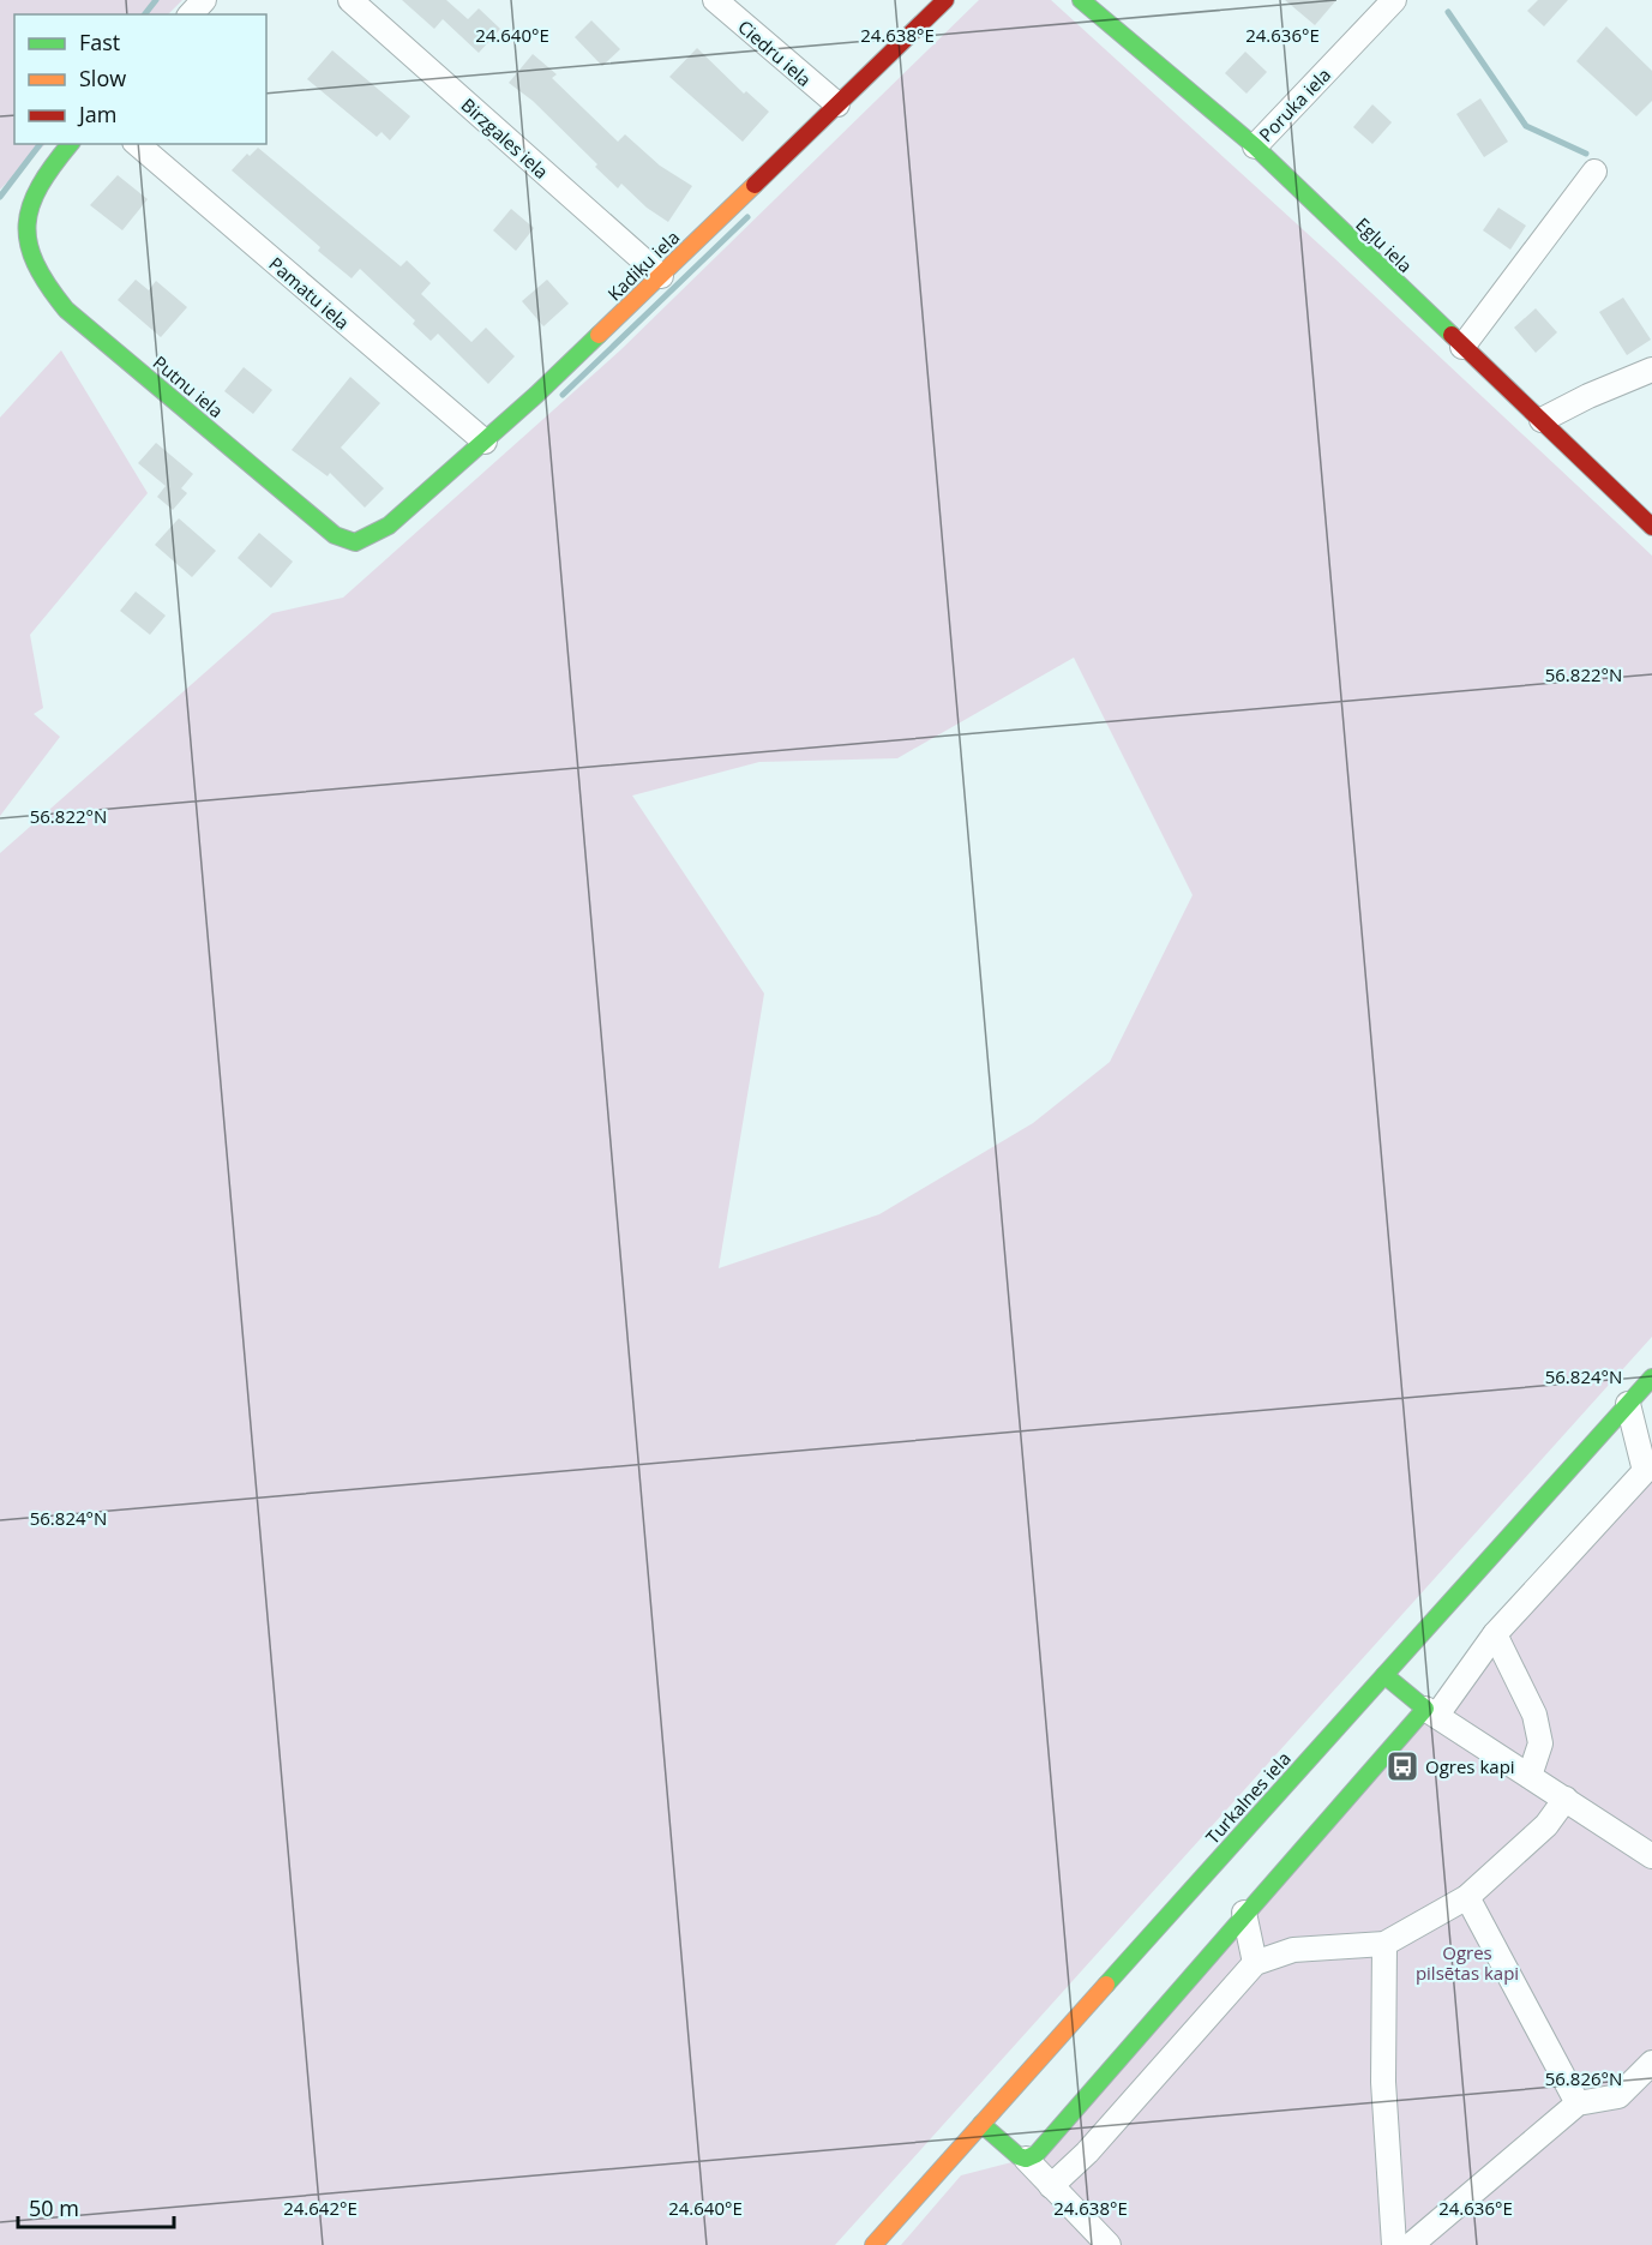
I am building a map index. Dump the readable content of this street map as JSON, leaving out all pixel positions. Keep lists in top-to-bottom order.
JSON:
{
  "streets": {
    "street": [
      "Ciedru iela",
      "Poruka iela",
      "Birzgales iela",
      "Egļu iela",
      "Kadiķu iela",
      "Pamatu iela",
      "Putnu iela",
      "Turkalnes iela"
    ]
  },
  "crossings": [
    ["Ciedru iela", "Kadiķu iela"],
    ["Poruka iela", "Egļu iela"],
    ["Birzgales iela", "Kadiķu iela"],
    ["Kadiķu iela", "Pamatu iela"],
    ["Kadiķu iela", "Putnu iela"]
  ],
  "parks": ["Ogres pilsētas kapi"],
  "places": {
    "bus stop": ["Ogres kapi"]
  },
  "legend": ["Fast", "Slow", "Jam"],
  "scale_bar": "50 m",
  "coordinates": [
    "24.640°E",
    "24.638°E",
    "24.636°E",
    "56.822°N",
    "56.824°N",
    "56.826°N",
    "24.642°E"
  ]
}
